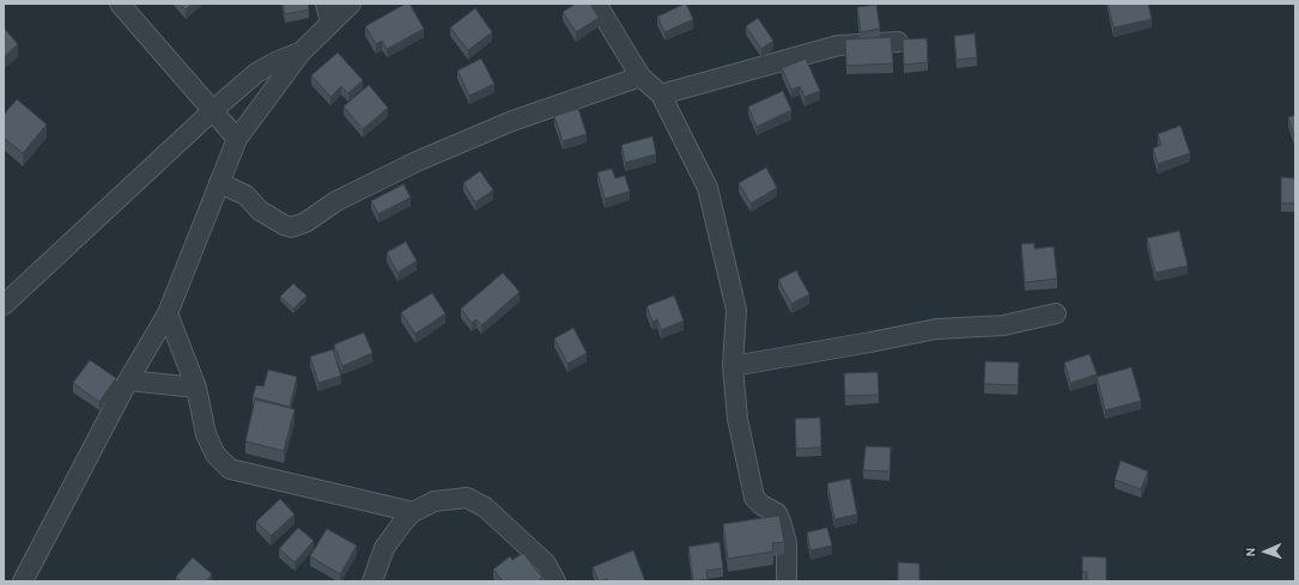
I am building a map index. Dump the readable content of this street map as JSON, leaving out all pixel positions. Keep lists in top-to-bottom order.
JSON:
{
  "north": "left"
}
